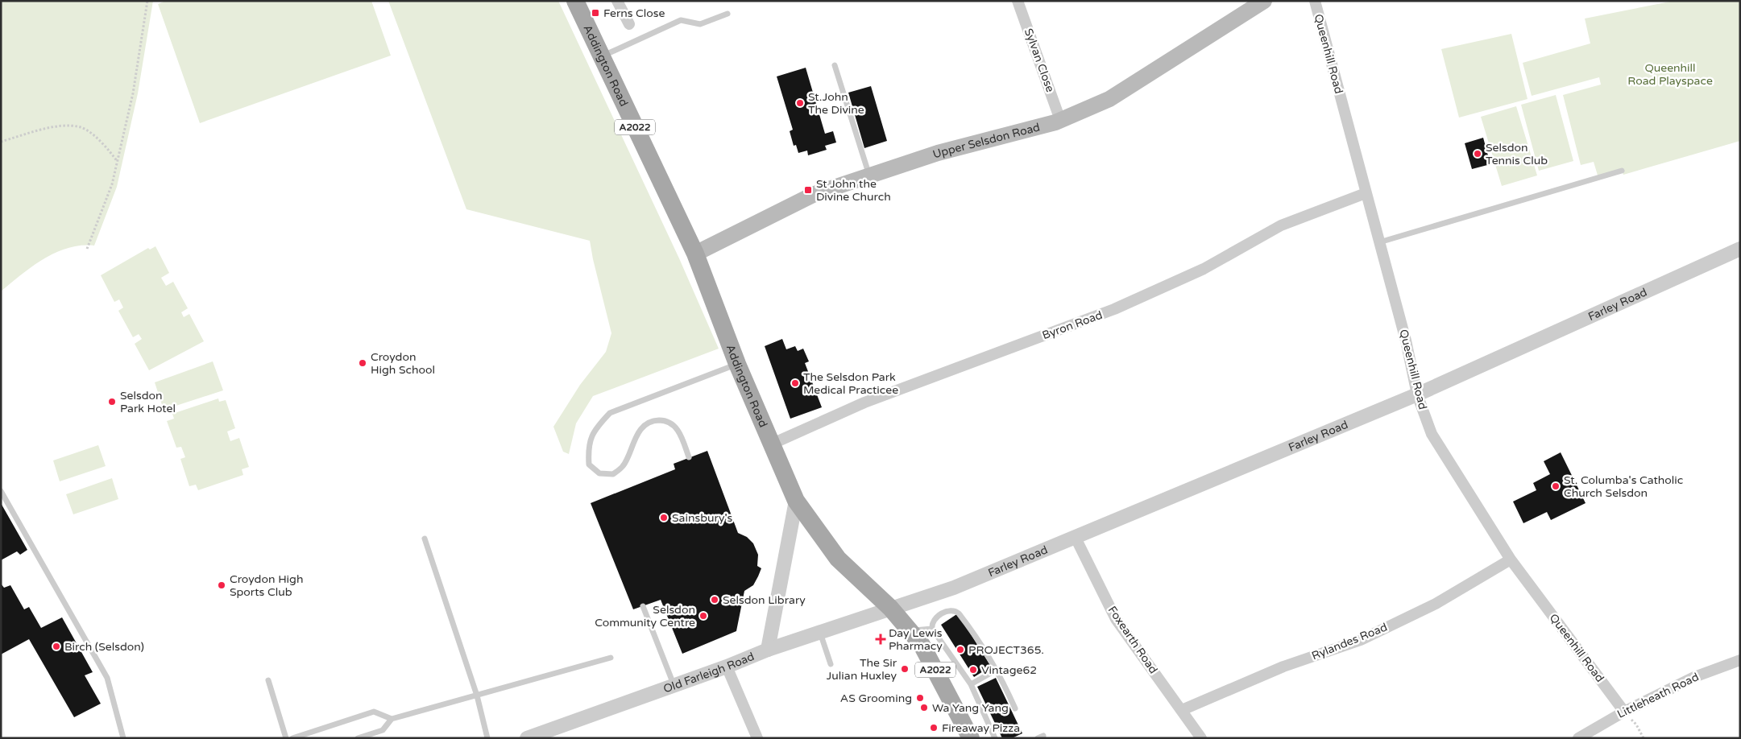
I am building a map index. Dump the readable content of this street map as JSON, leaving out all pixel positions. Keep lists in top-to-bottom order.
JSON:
{
  "streets": {
    "main road": ["Addington Road", "A2022", "Upper Selsdon Road"],
    "street": [
      "Queenhill Road",
      "Sylvan Close",
      "Farley Road",
      "Byron Road",
      "Foxearth Road",
      "Rylandes Road",
      "Old Farleigh Road",
      "Littleheath Road"
    ]
  },
  "crossings": [
    ["Queenhill Road", "Farley Road"],
    ["Queenhill Road", "Byron Road"],
    ["Queenhill Road", "Rylandes Road"],
    ["Queenhill Road", "Littleheath Road"],
    ["Sylvan Close", "Upper Selsdon Road"],
    ["Addington Road", "Upper Selsdon Road"],
    ["Addington Road", "Farley Road"],
    ["Addington Road", "Byron Road"],
    ["Addington Road", "Old Farleigh Road"],
    ["Farley Road", "Foxearth Road"],
    ["Farley Road", "Old Farleigh Road"],
    ["Foxearth Road", "Rylandes Road"]
  ],
  "parks": ["Queenhill Road Playspace"],
  "places": {
    "transit": ["Ferns Close", "St John the Divine Church"],
    "other": [
      "St.John The Divine",
      "Selsdon Tennis Club",
      "Croydon High School",
      "The Selsdon Park Medical Practicee",
      "Selsdon Park Hotel",
      "St. Columba's Catholic Church Selsdon",
      "Sainsbury's",
      "Croydon High Sports Club",
      "Selsdon Library",
      "Selsdon Community Centre",
      "Birch (Selsdon)",
      "PROJECT365.",
      "The Sir Julian Huxley",
      "Vintage62",
      "AS Grooming",
      "Wa Yang Yang",
      "Fireaway Pizza"
    ],
    "health": ["Day Lewis Pharmacy"]
  }
}
